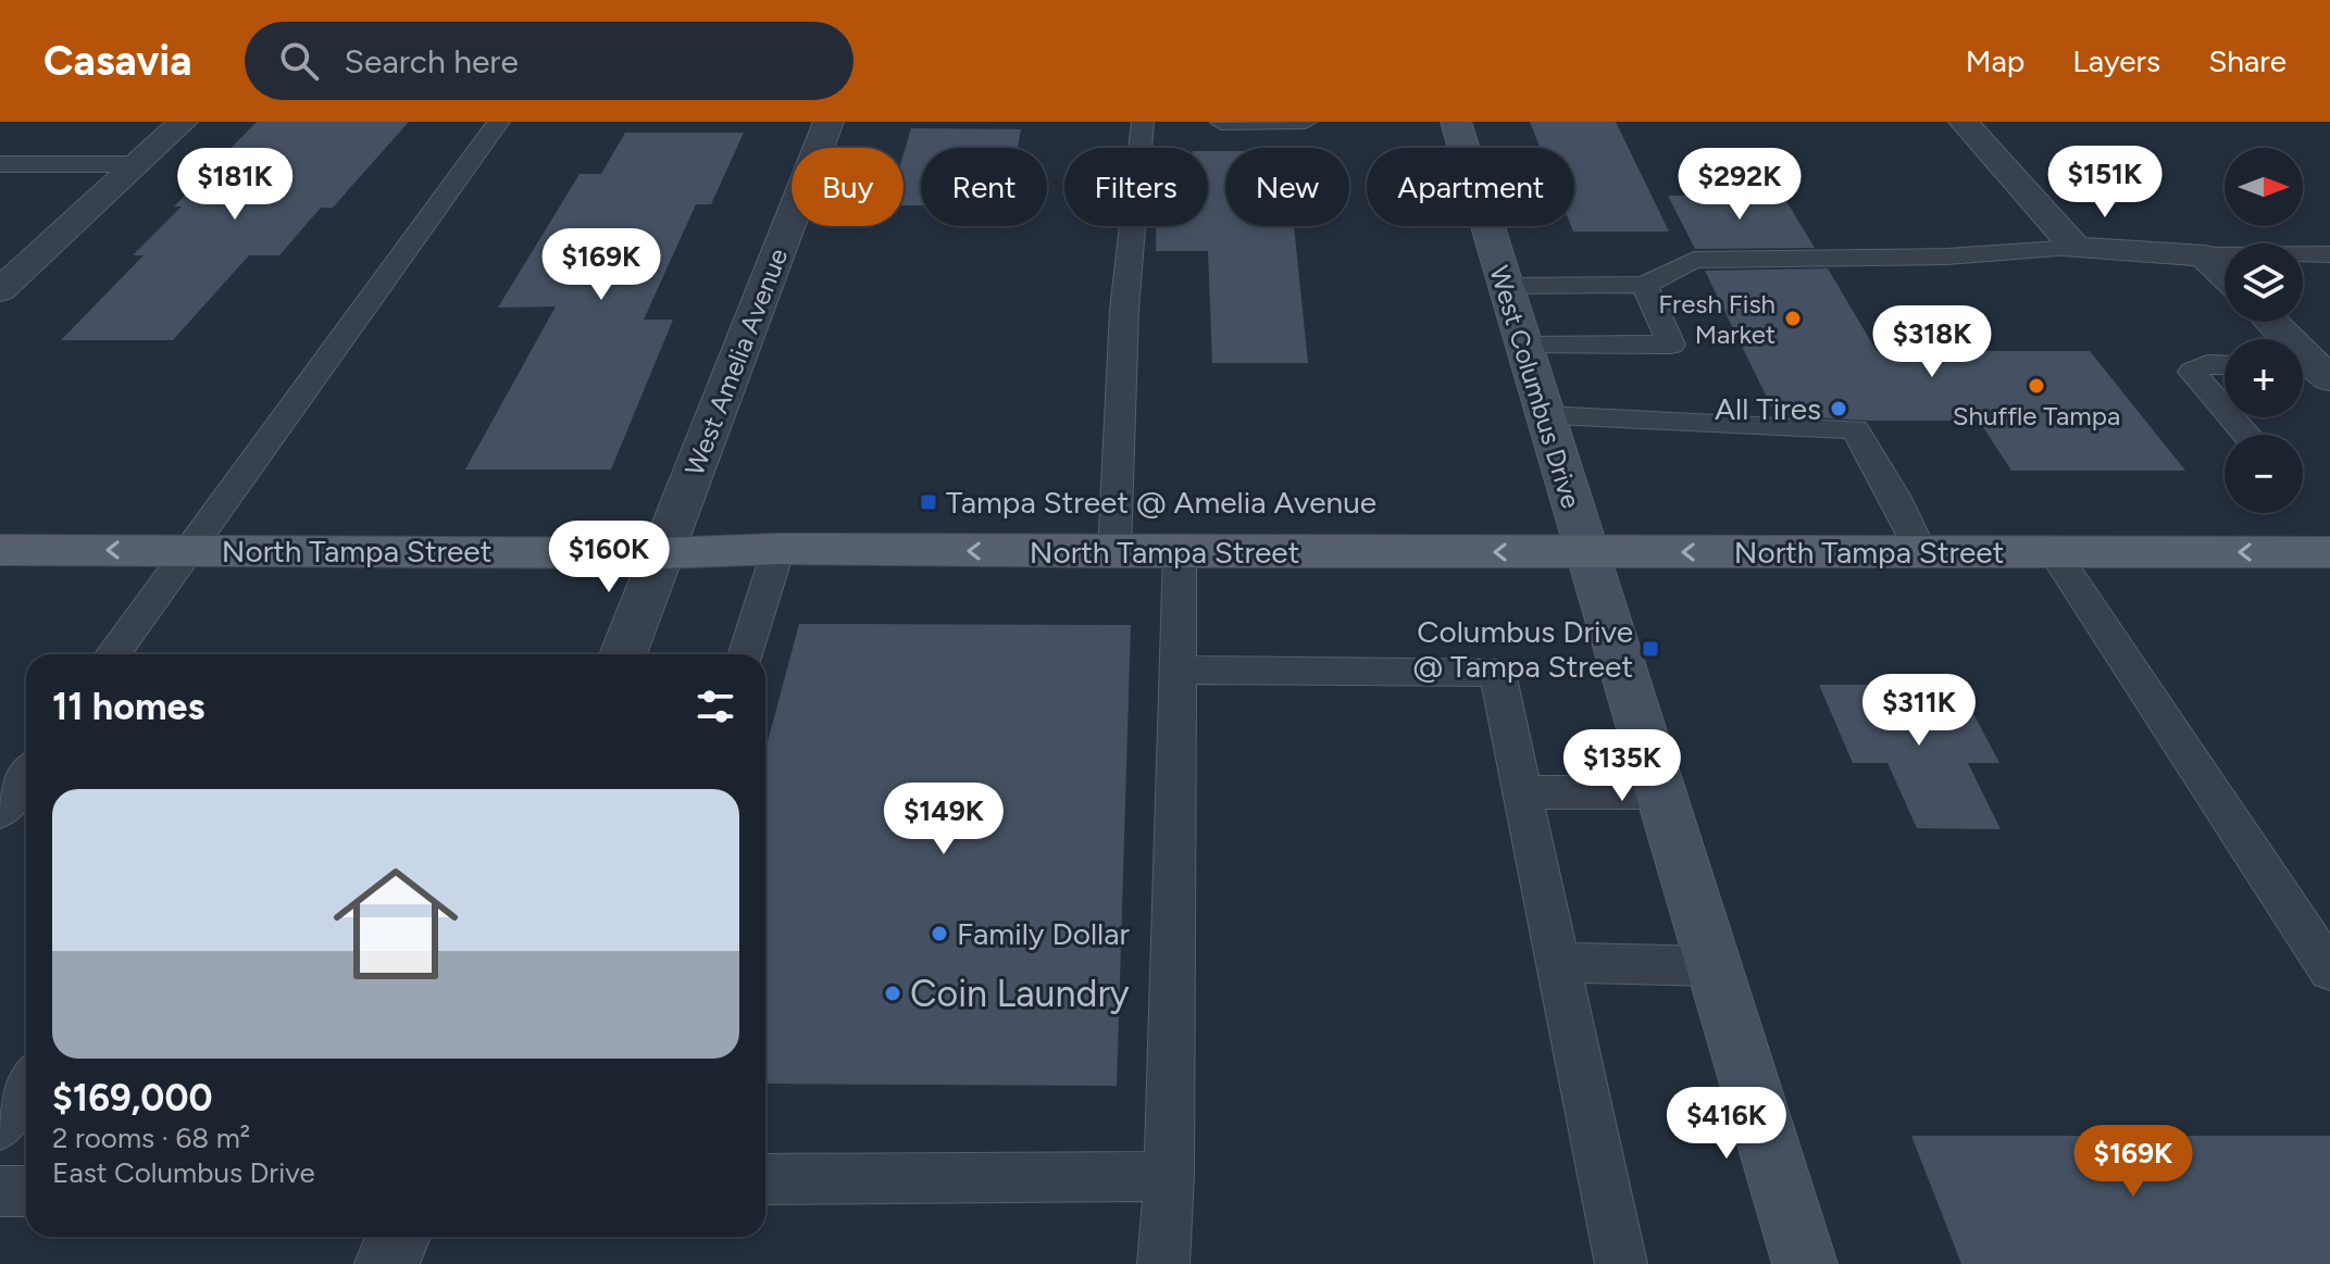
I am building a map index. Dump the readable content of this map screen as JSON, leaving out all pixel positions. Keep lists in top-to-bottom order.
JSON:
{
  "streets": {
    "main road": ["West Columbus Drive", "North Tampa Street"],
    "street": ["West Amelia Avenue"]
  },
  "crossings": [
    ["West Amelia Avenue", "North Tampa Street"],
    ["West Columbus Drive", "North Tampa Street"]
  ],
  "one_way": ["North Tampa Street"],
  "places": {
    "other": [
      "Fresh Fish Market",
      "Shuffle Tampa",
      "All Tires",
      "Family Dollar",
      "Coin Laundry"
    ],
    "transit": ["Tampa Street @ Amelia Avenue", "Columbus Drive @ Tampa Street"]
  },
  "north": "right",
  "page": {
    "header": "Casavia",
    "search": "Search here",
    "nav": ["Map", "Layers", "Share"],
    "price": [
      "$151K",
      "$181K",
      "$292K",
      "$169K",
      "$318K",
      "$160K",
      "$311K",
      "$135K",
      "$149K",
      "$416K",
      "$169K"
    ],
    "map_buttons": ["+", "−"],
    "chip": [
      "Buy",
      "Rent",
      "Filters",
      "New",
      "Apartment"
    ],
    "heading": "11 homes",
    "list": [
      {
        "name": "$169,000",
        "note": "2 rooms · 68 m² · East Columbus Drive"
      }
    ]
  }
}
